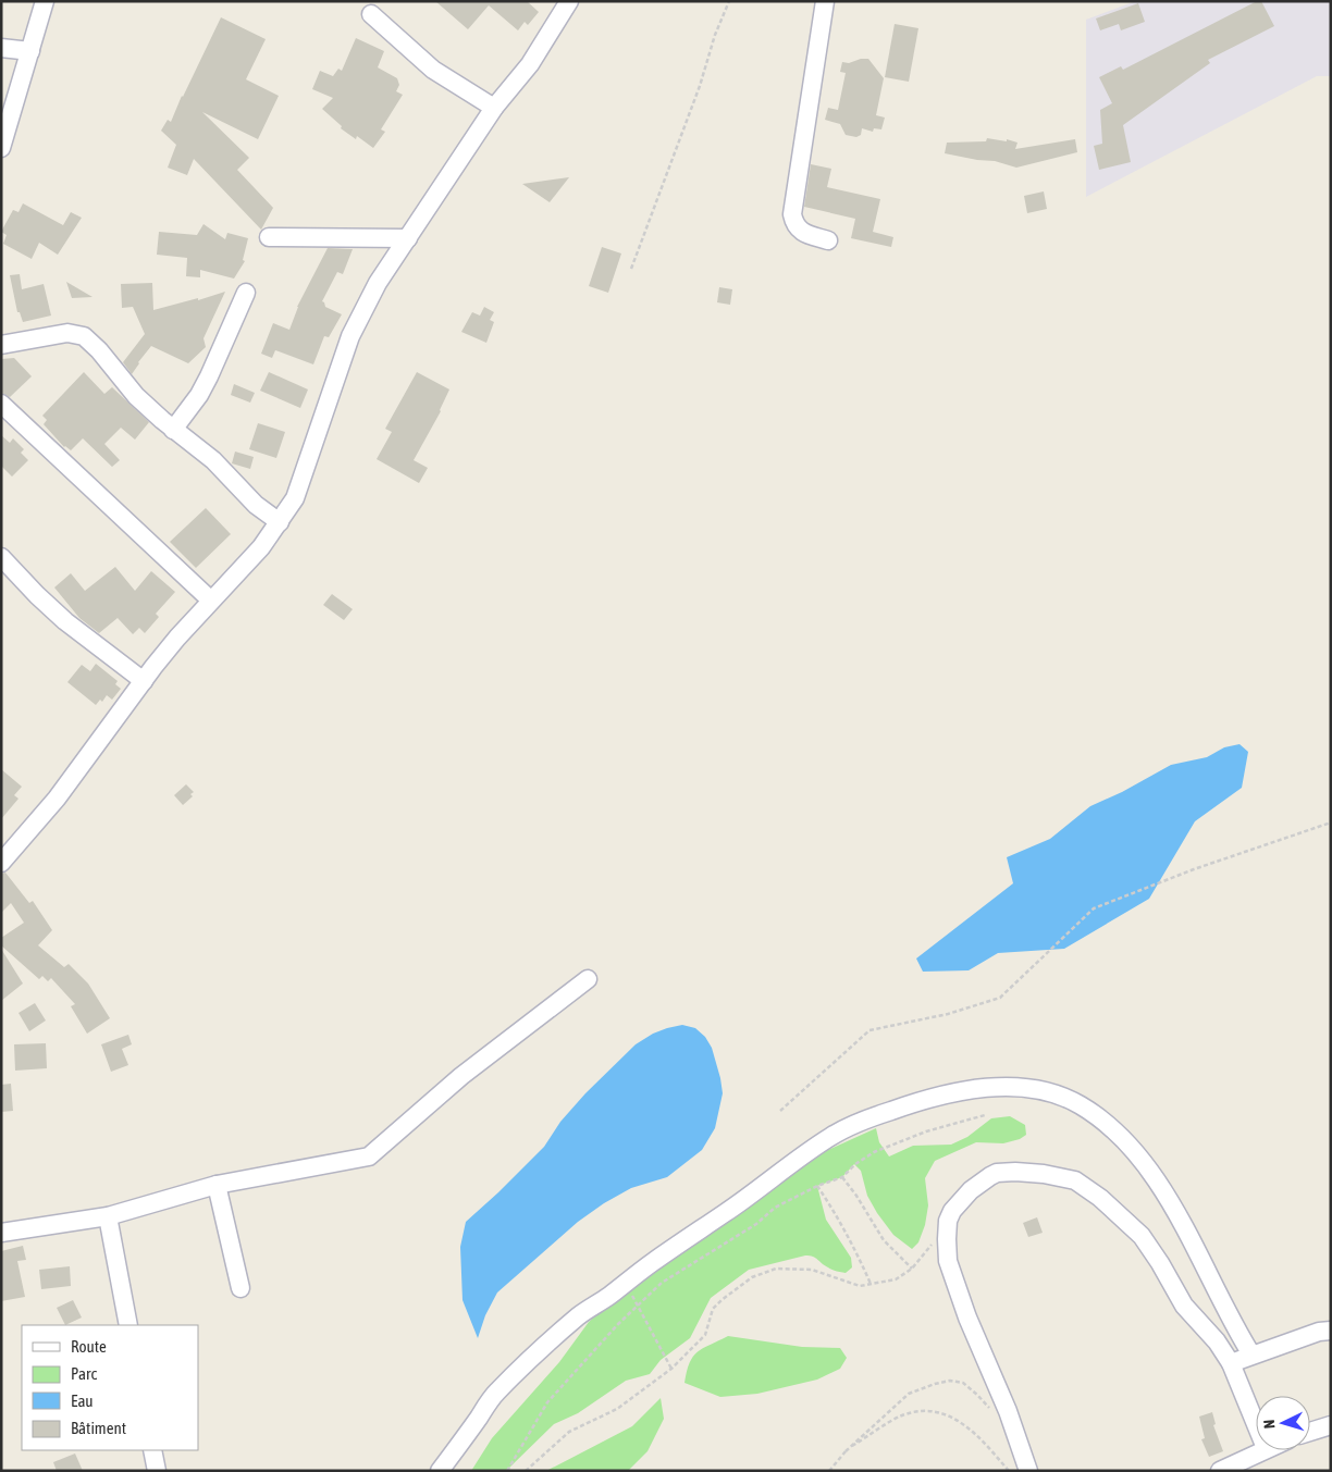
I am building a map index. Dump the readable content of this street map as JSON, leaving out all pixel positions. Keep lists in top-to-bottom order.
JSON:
{
  "legend": [
    "Route",
    "Parc",
    "Eau",
    "Bâtiment"
  ],
  "north": "left"
}
